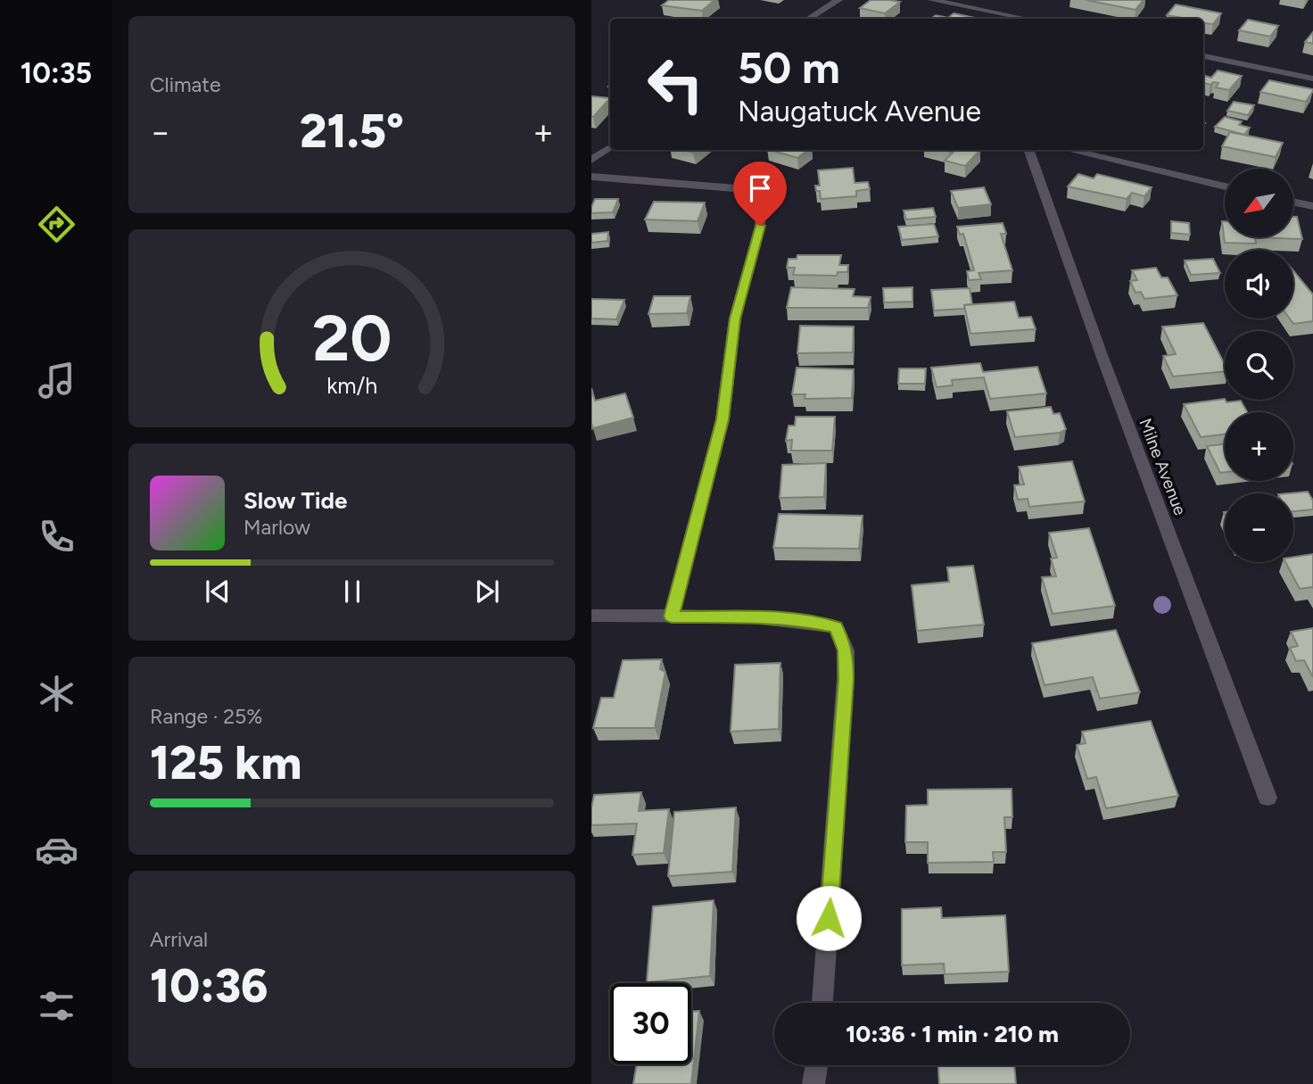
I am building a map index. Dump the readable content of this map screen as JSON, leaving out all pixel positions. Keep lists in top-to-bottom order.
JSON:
{
  "streets": {
    "street": ["Milne Avenue"]
  },
  "north": "bottom left",
  "page": {
    "tabs": "10:35",
    "tile": [
      "Climate",
      ["Range · 25%", "125 km"],
      ["Arrival", "10:36"]
    ],
    "turn": ["50 m", "Naugatuck Avenue"],
    "heat": ["−", "21.5°", "+"],
    "map_buttons": ["+", "−"],
    "song": ["Slow Tide", "Marlow"],
    "limit": "30",
    "trip": "10:36 · 1 min · 210 m",
    "gauge": ["20", "km/h"]
  }
}
